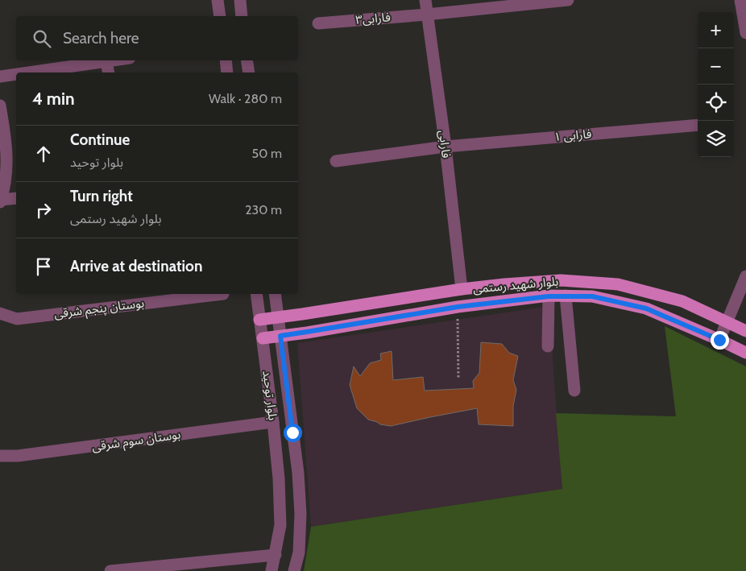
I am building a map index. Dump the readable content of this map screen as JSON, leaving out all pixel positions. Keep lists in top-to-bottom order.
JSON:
{
  "streets": {
    "main road": ["بلوار شهید رستمی"],
    "street": [
      "فارابی۳",
      "فارابی ۱",
      "فارابی",
      "بوستان پنجم شرقی",
      "بلوار توحید",
      "بوستان سوم شرقی"
    ]
  },
  "crossings": [
    ["فارابی۳", "فارابی"],
    ["فارابی ۱", "فارابی"],
    ["فارابی", "بلوار شهید رستمی"],
    ["بلوار شهید رستمی", "بلوار توحید"],
    ["بلوار توحید", "بوستان سوم شرقی"]
  ],
  "page": {
    "map_buttons": ["+", "−"],
    "search": "Search here",
    "heading": ["4 min", "Walk · 280 m"],
    "list": [
      ["Continue", "بلوار توحید", "50 m"],
      ["Turn right", "بلوار شهید رستمی", "230 m"],
      "Arrive at destination"
    ]
  }
}
